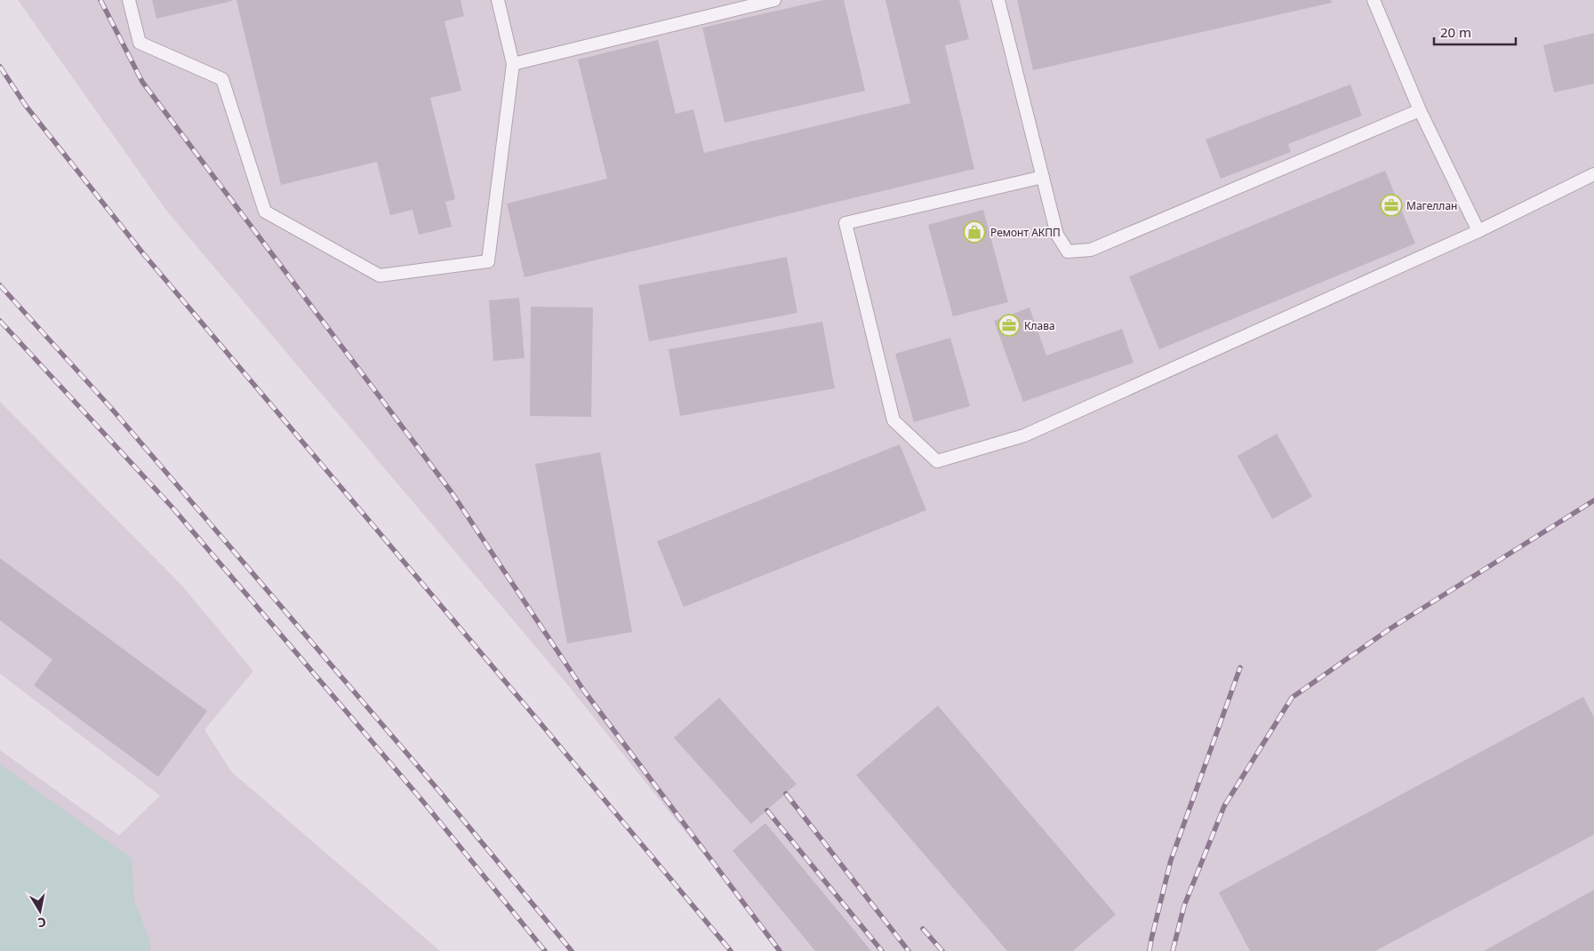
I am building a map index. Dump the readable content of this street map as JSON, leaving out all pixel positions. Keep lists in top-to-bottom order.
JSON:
{
  "places": {
    "office": ["Магеллан", "Клава"],
    "shop": ["Ремонт АКПП"]
  },
  "scale_bar": "20 m",
  "north": "bottom"
}
